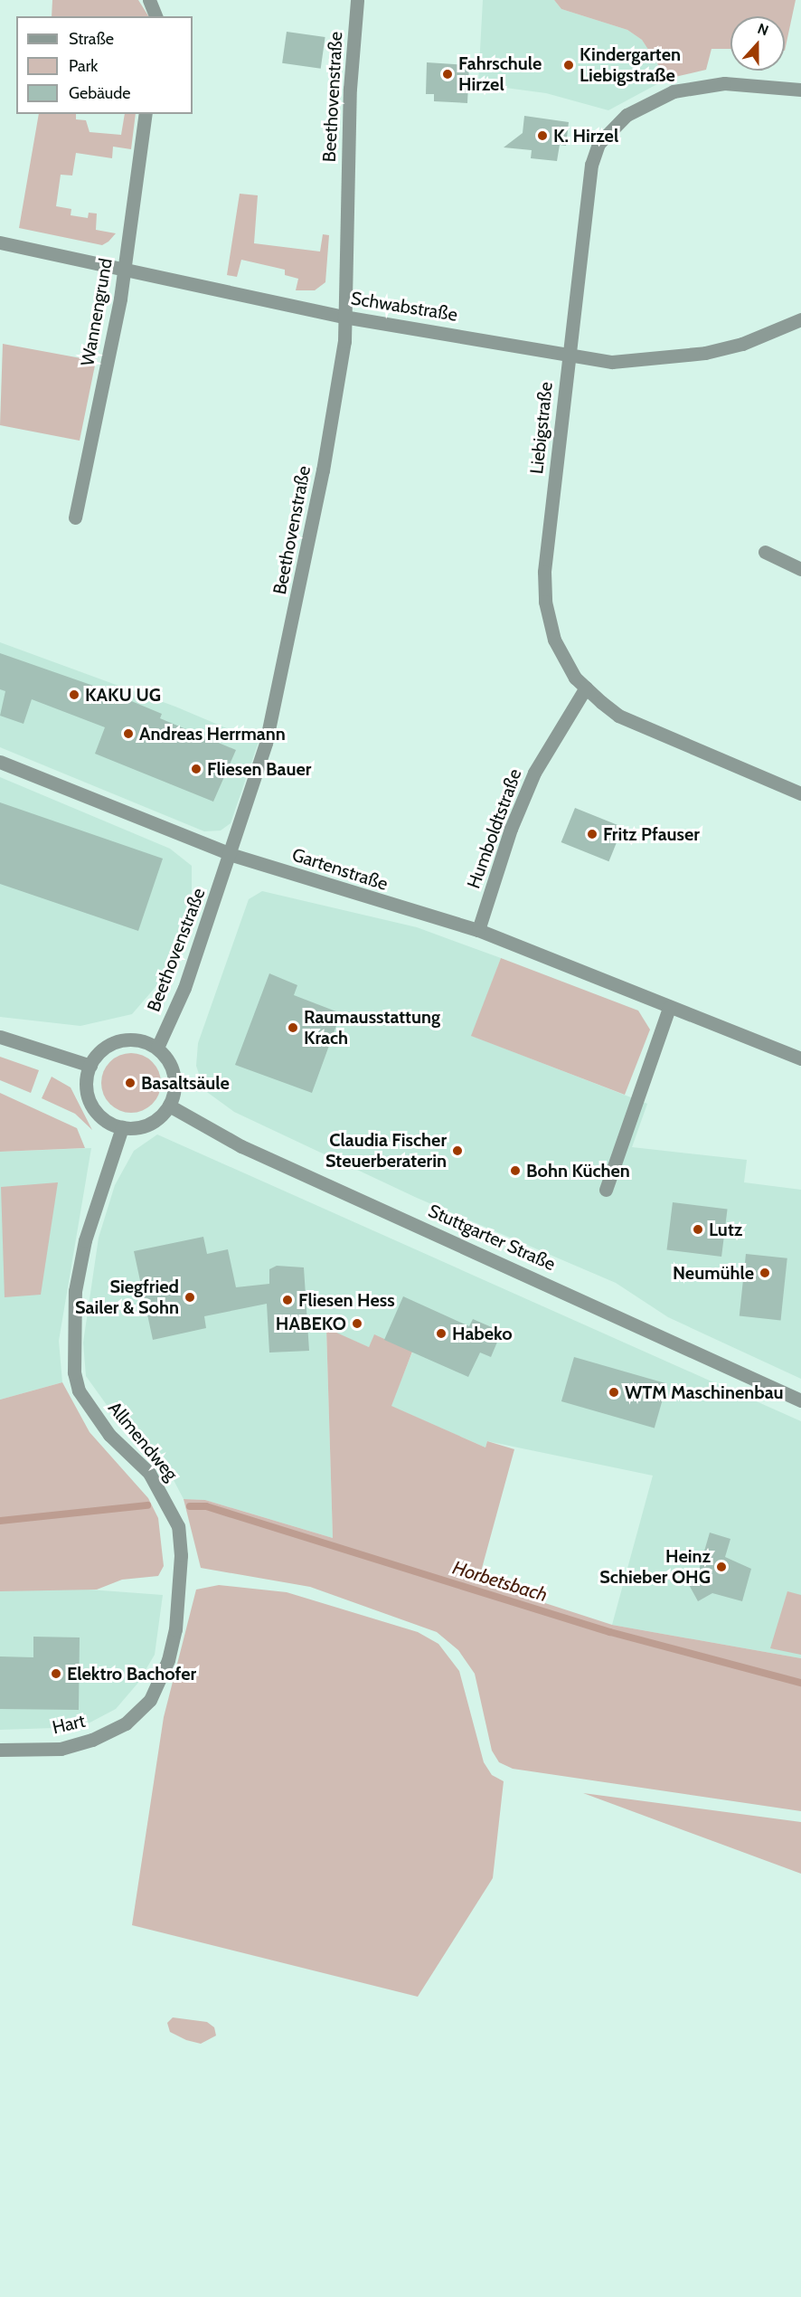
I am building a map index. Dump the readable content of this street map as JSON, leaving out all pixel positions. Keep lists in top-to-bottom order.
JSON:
{
  "streets": {
    "street": [
      "Beethovenstraße",
      "Schwabstraße",
      "Wannengrund",
      "Liebigstraße",
      "Humboldtstraße",
      "Gartenstraße",
      "Stuttgarter Straße",
      "Allmendweg",
      "Hart"
    ]
  },
  "crossings": [
    ["Beethovenstraße", "Schwabstraße"],
    ["Beethovenstraße", "Gartenstraße"],
    ["Beethovenstraße", "Stuttgarter Straße"],
    ["Beethovenstraße", "Allmendweg"],
    ["Schwabstraße", "Wannengrund"],
    ["Schwabstraße", "Liebigstraße"],
    ["Liebigstraße", "Humboldtstraße"],
    ["Humboldtstraße", "Gartenstraße"],
    ["Stuttgarter Straße", "Allmendweg"],
    ["Allmendweg", "Hart"]
  ],
  "water": ["Horbetsbach"],
  "places": [
    "Kindergarten Liebigstraße",
    "Fahrschule Hirzel",
    "K. Hirzel",
    "KAKU UG",
    "Andreas Herrmann",
    "Fliesen Bauer",
    "Fritz Pfauser",
    "Raumausstattung Krach",
    "Basaltsäule",
    "Claudia Fischer Steuerberaterin",
    "Bohn Küchen",
    "Lutz",
    "Neumühle",
    "Siegfried Sailer & Sohn",
    "Fliesen Hess",
    "HABEKO",
    "Habeko",
    "WTM Maschinenbau",
    "Heinz Schieber OHG",
    "Elektro Bachofer"
  ],
  "legend": ["Straße", "Park", "Gebäude"],
  "north": "top"
}
